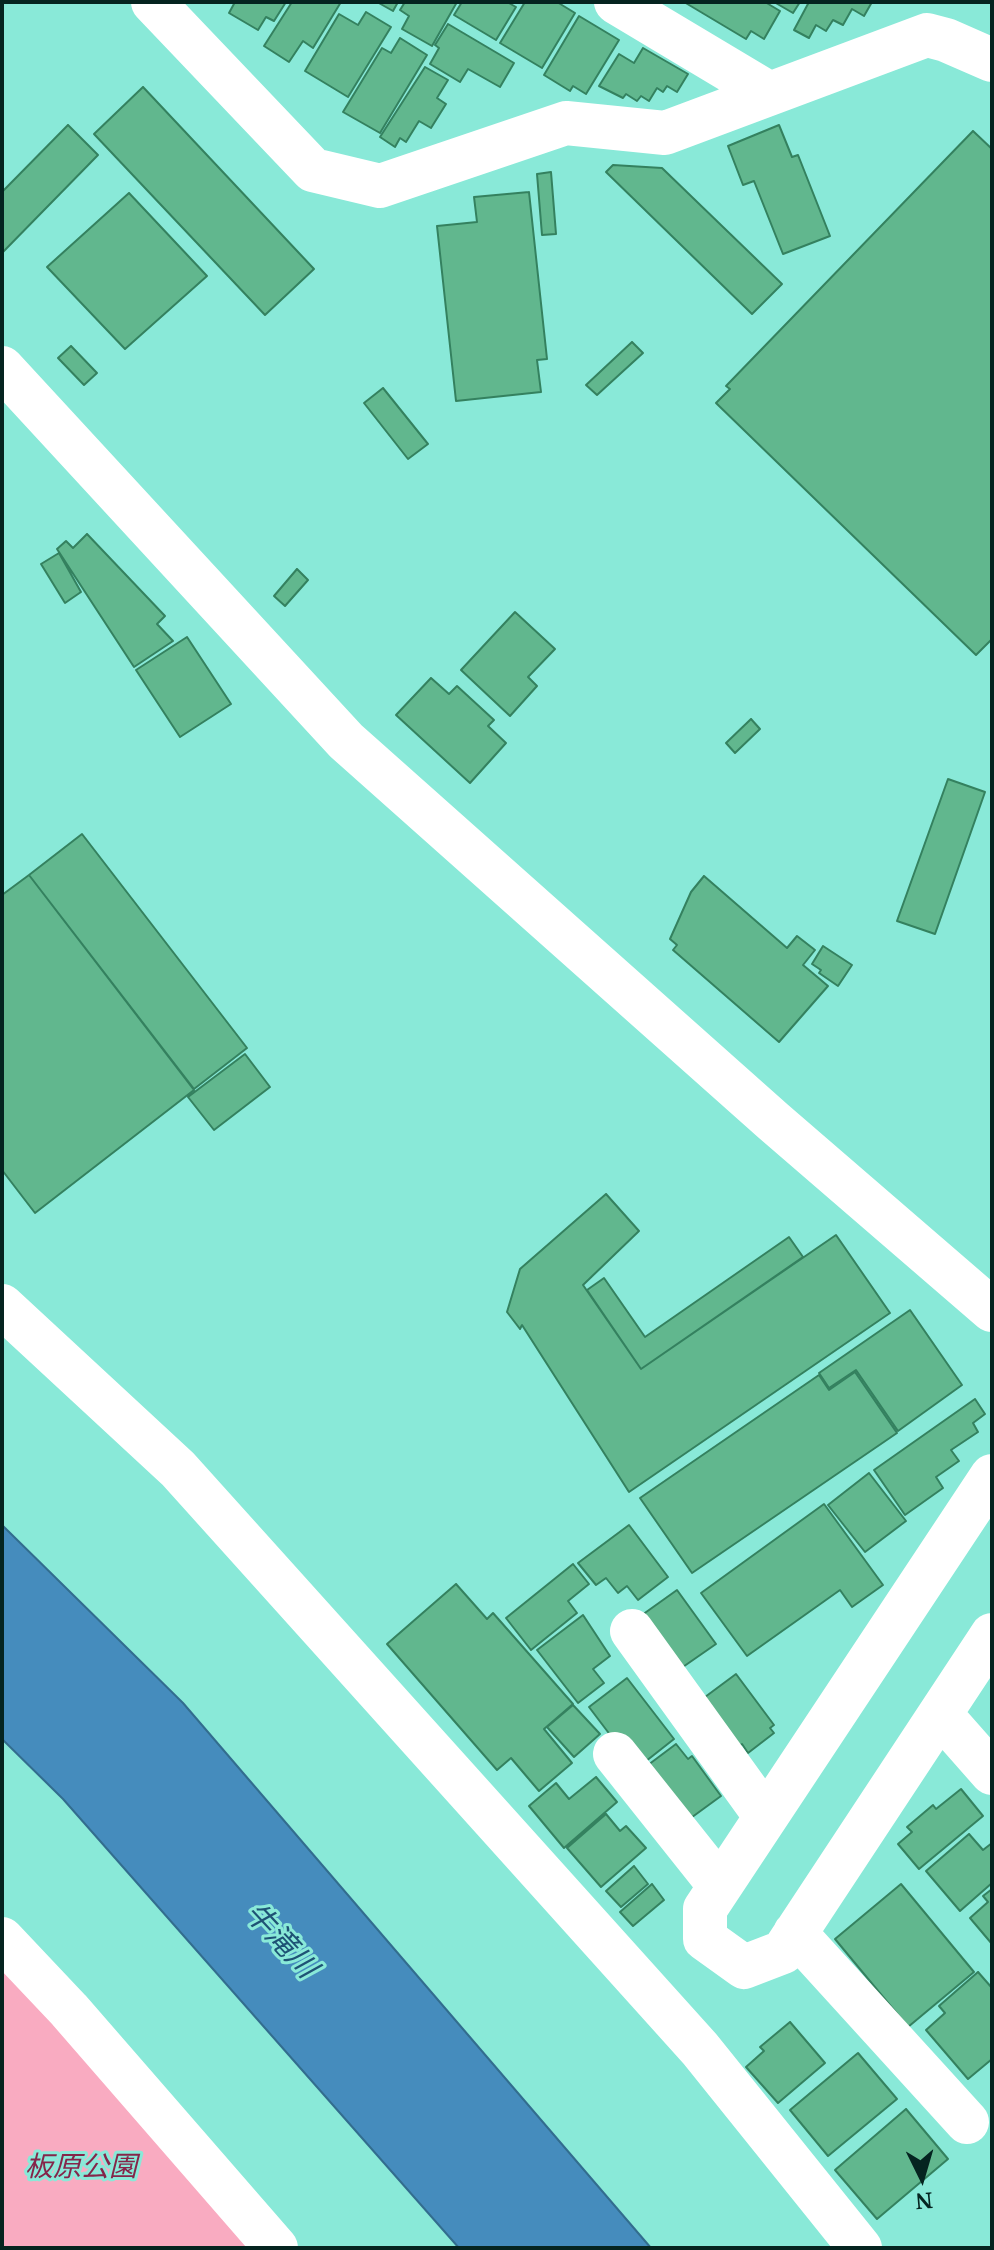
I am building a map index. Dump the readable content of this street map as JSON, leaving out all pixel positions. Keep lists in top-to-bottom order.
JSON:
{
  "water": ["牛滝川"],
  "parks": ["板原公園"],
  "north": "bottom"
}
